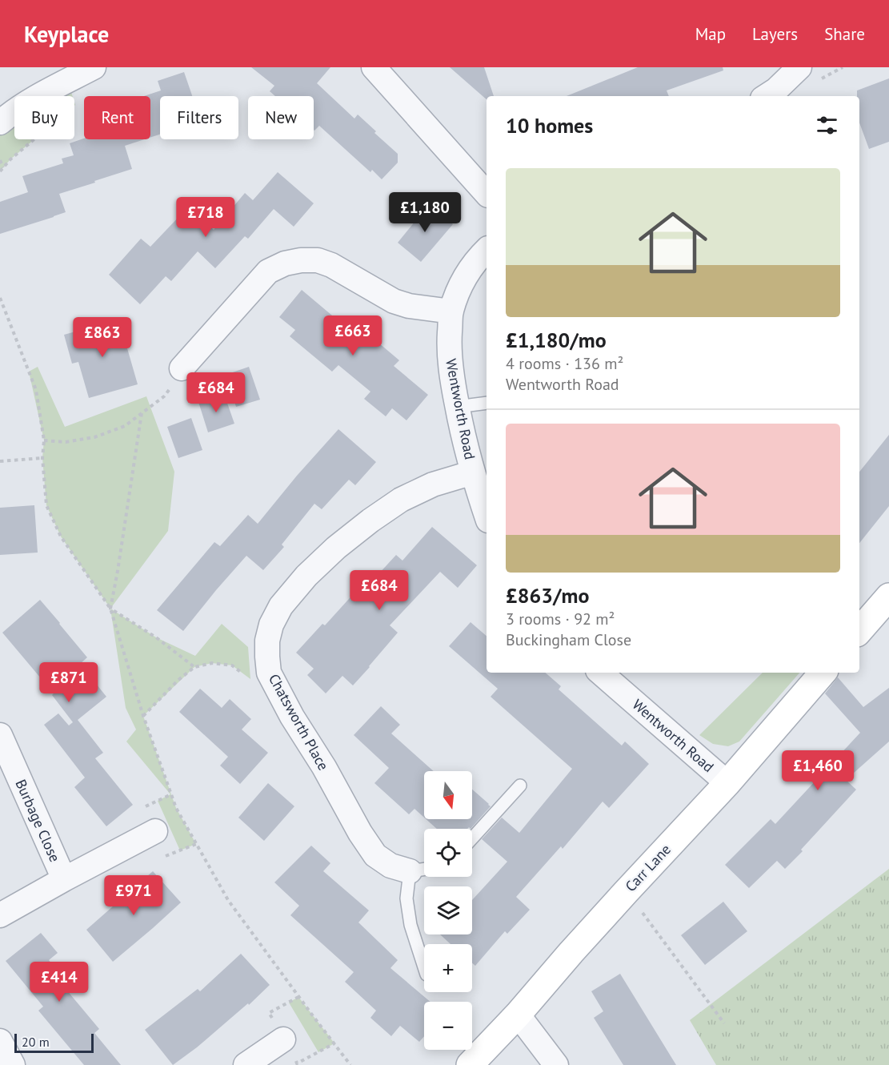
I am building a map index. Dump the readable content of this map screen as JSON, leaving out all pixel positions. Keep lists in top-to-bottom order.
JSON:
{
  "streets": {
    "main road": ["Carr Lane"],
    "street": ["Wentworth Road", "Chatsworth Place", "Burbage Close"]
  },
  "crossings": [
    ["Wentworth Road", "Chatsworth Place"],
    ["Wentworth Road", "Carr Lane"]
  ],
  "scale_bar": "20 m",
  "north": "bottom",
  "page": {
    "header": "Keyplace",
    "nav": ["Map", "Layers", "Share"],
    "chip": [
      "Buy",
      "Rent",
      "Filters",
      "New"
    ],
    "heading": "10 homes",
    "list": [
      {
        "name": "£1,180/mo",
        "note": "4 rooms · 136 m² · Wentworth Road"
      },
      {
        "name": "£863/mo",
        "note": "3 rooms · 92 m² · Buckingham Close"
      }
    ],
    "price": [
      "£1,180",
      "£718",
      "£663",
      "£863",
      "£684",
      "£684",
      "£871",
      "£1,460",
      "£971",
      "£414"
    ],
    "map_buttons": ["+", "−"],
    "scale": "20 m"
  }
}
